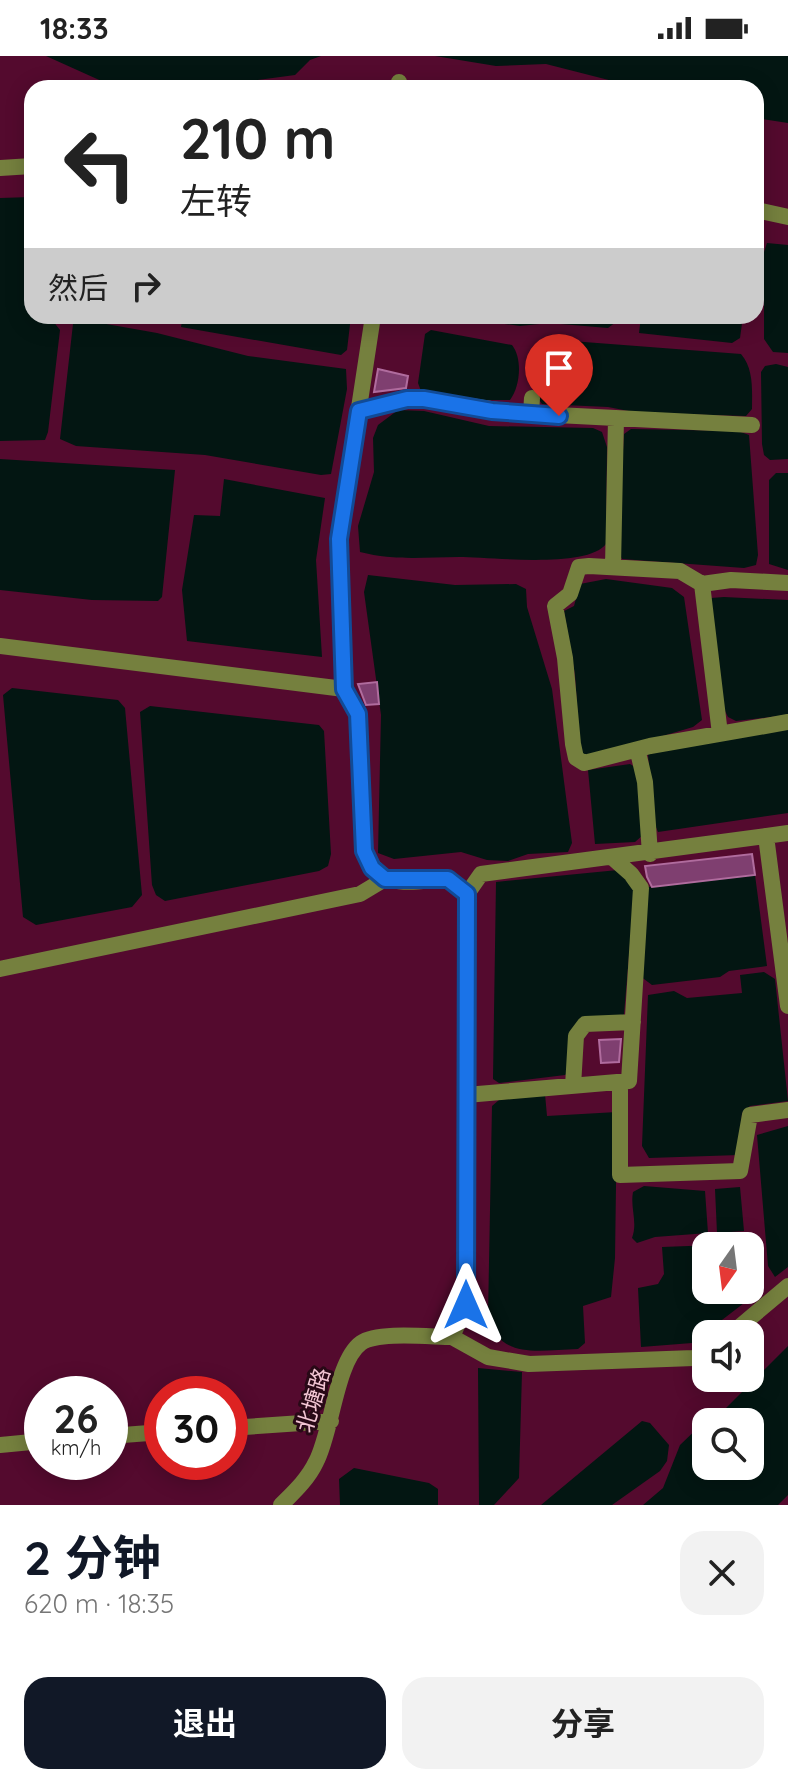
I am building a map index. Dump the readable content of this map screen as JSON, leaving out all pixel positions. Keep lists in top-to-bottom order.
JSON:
{
  "streets": {
    "street": ["北塘路"]
  },
  "north": "bottom",
  "page": {
    "status": "18:33",
    "turn": ["210 m", "左转"],
    "then": "然后",
    "speed": "26 km/h",
    "limit": "30",
    "heading": ["2 分钟", "620 m · 18:35"],
    "buttons": ["退出", "分享"]
  }
}
